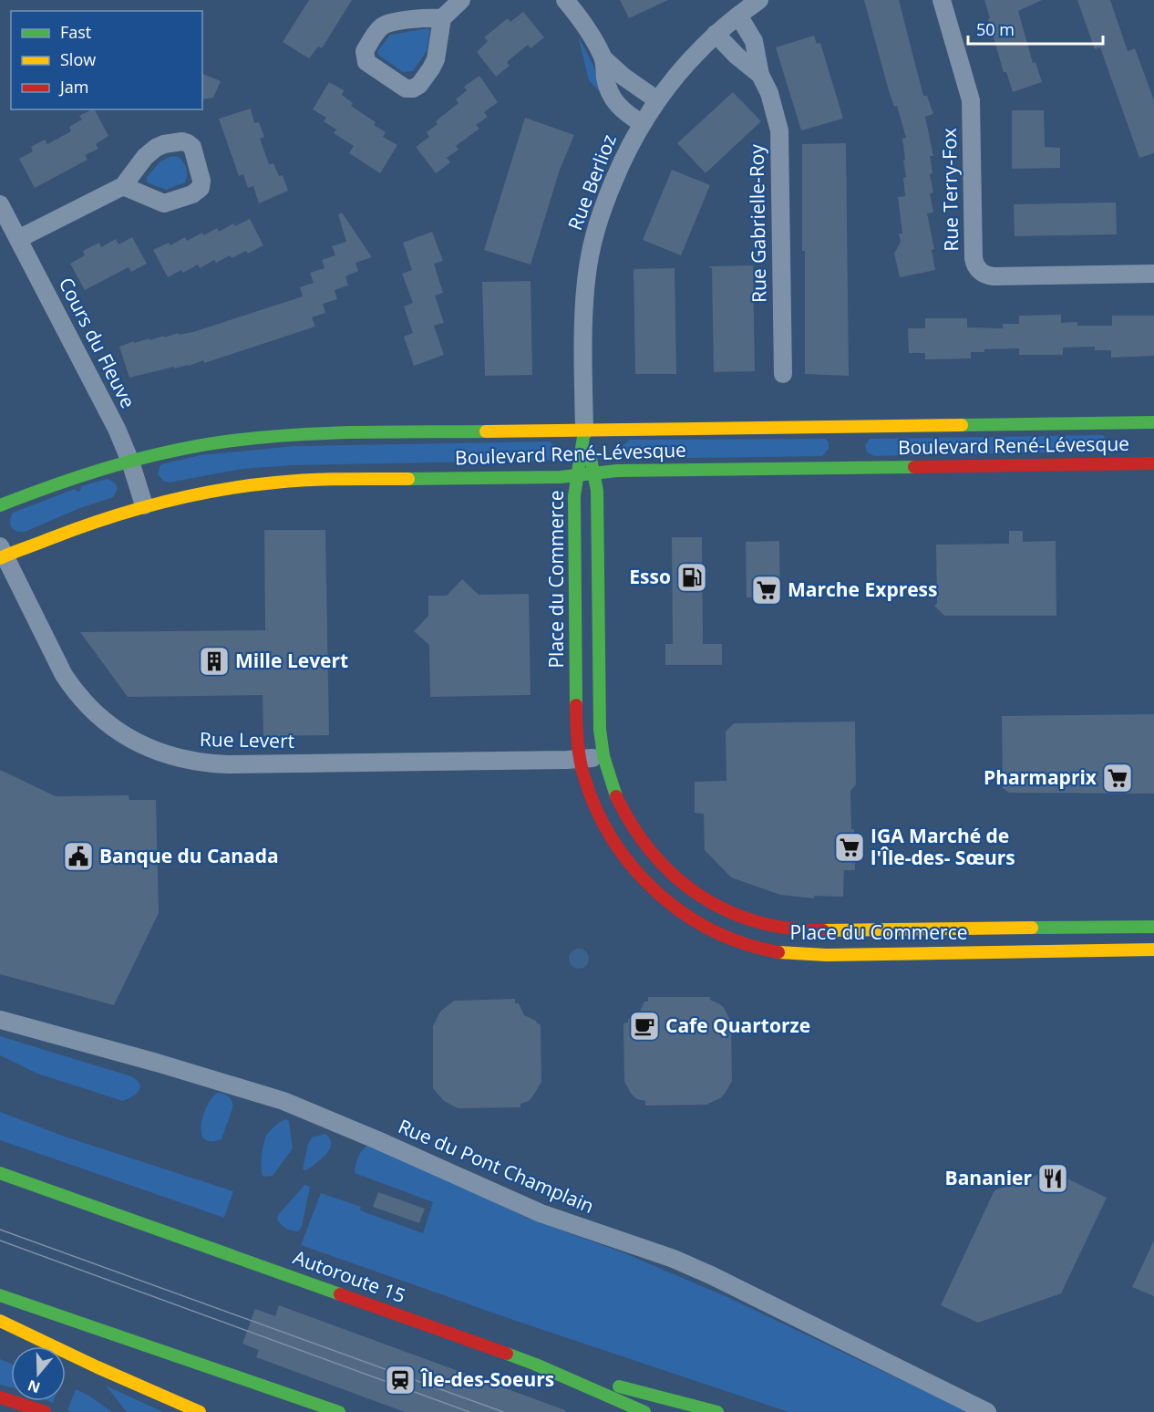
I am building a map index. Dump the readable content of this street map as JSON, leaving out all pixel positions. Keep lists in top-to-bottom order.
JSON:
{
  "streets": {
    "main road": ["Boulevard René-Lévesque", "Place du Commerce", "Autoroute 15"],
    "street": [
      "Rue Berlioz",
      "Rue Terry-Fox",
      "Rue Gabrielle-Roy",
      "Cours du Fleuve",
      "Rue Levert",
      "Rue du Pont Champlain"
    ]
  },
  "crossings": [
    ["Rue Berlioz", "Rue Gabrielle-Roy"],
    ["Rue Berlioz", "Boulevard René-Lévesque"],
    ["Rue Berlioz", "Place du Commerce"],
    ["Cours du Fleuve", "Boulevard René-Lévesque"],
    ["Boulevard René-Lévesque", "Place du Commerce"],
    ["Boulevard René-Lévesque", "Rue Levert"],
    ["Place du Commerce", "Rue Levert"]
  ],
  "places": {
    "fuel station": ["Esso"],
    "supermarket": ["Marche Express", "Pharmaprix", "IGA Marché de l'Île-des- Sœurs"],
    "building": ["Mille Levert"],
    "public building": ["Banque du Canada"],
    "cafe": ["Cafe Quartorze"],
    "restaurant": ["Bananier"],
    "station": ["Île-des-Soeurs"]
  },
  "legend": ["Fast", "Slow", "Jam"],
  "scale_bar": "50 m",
  "north": "bottom"
}
